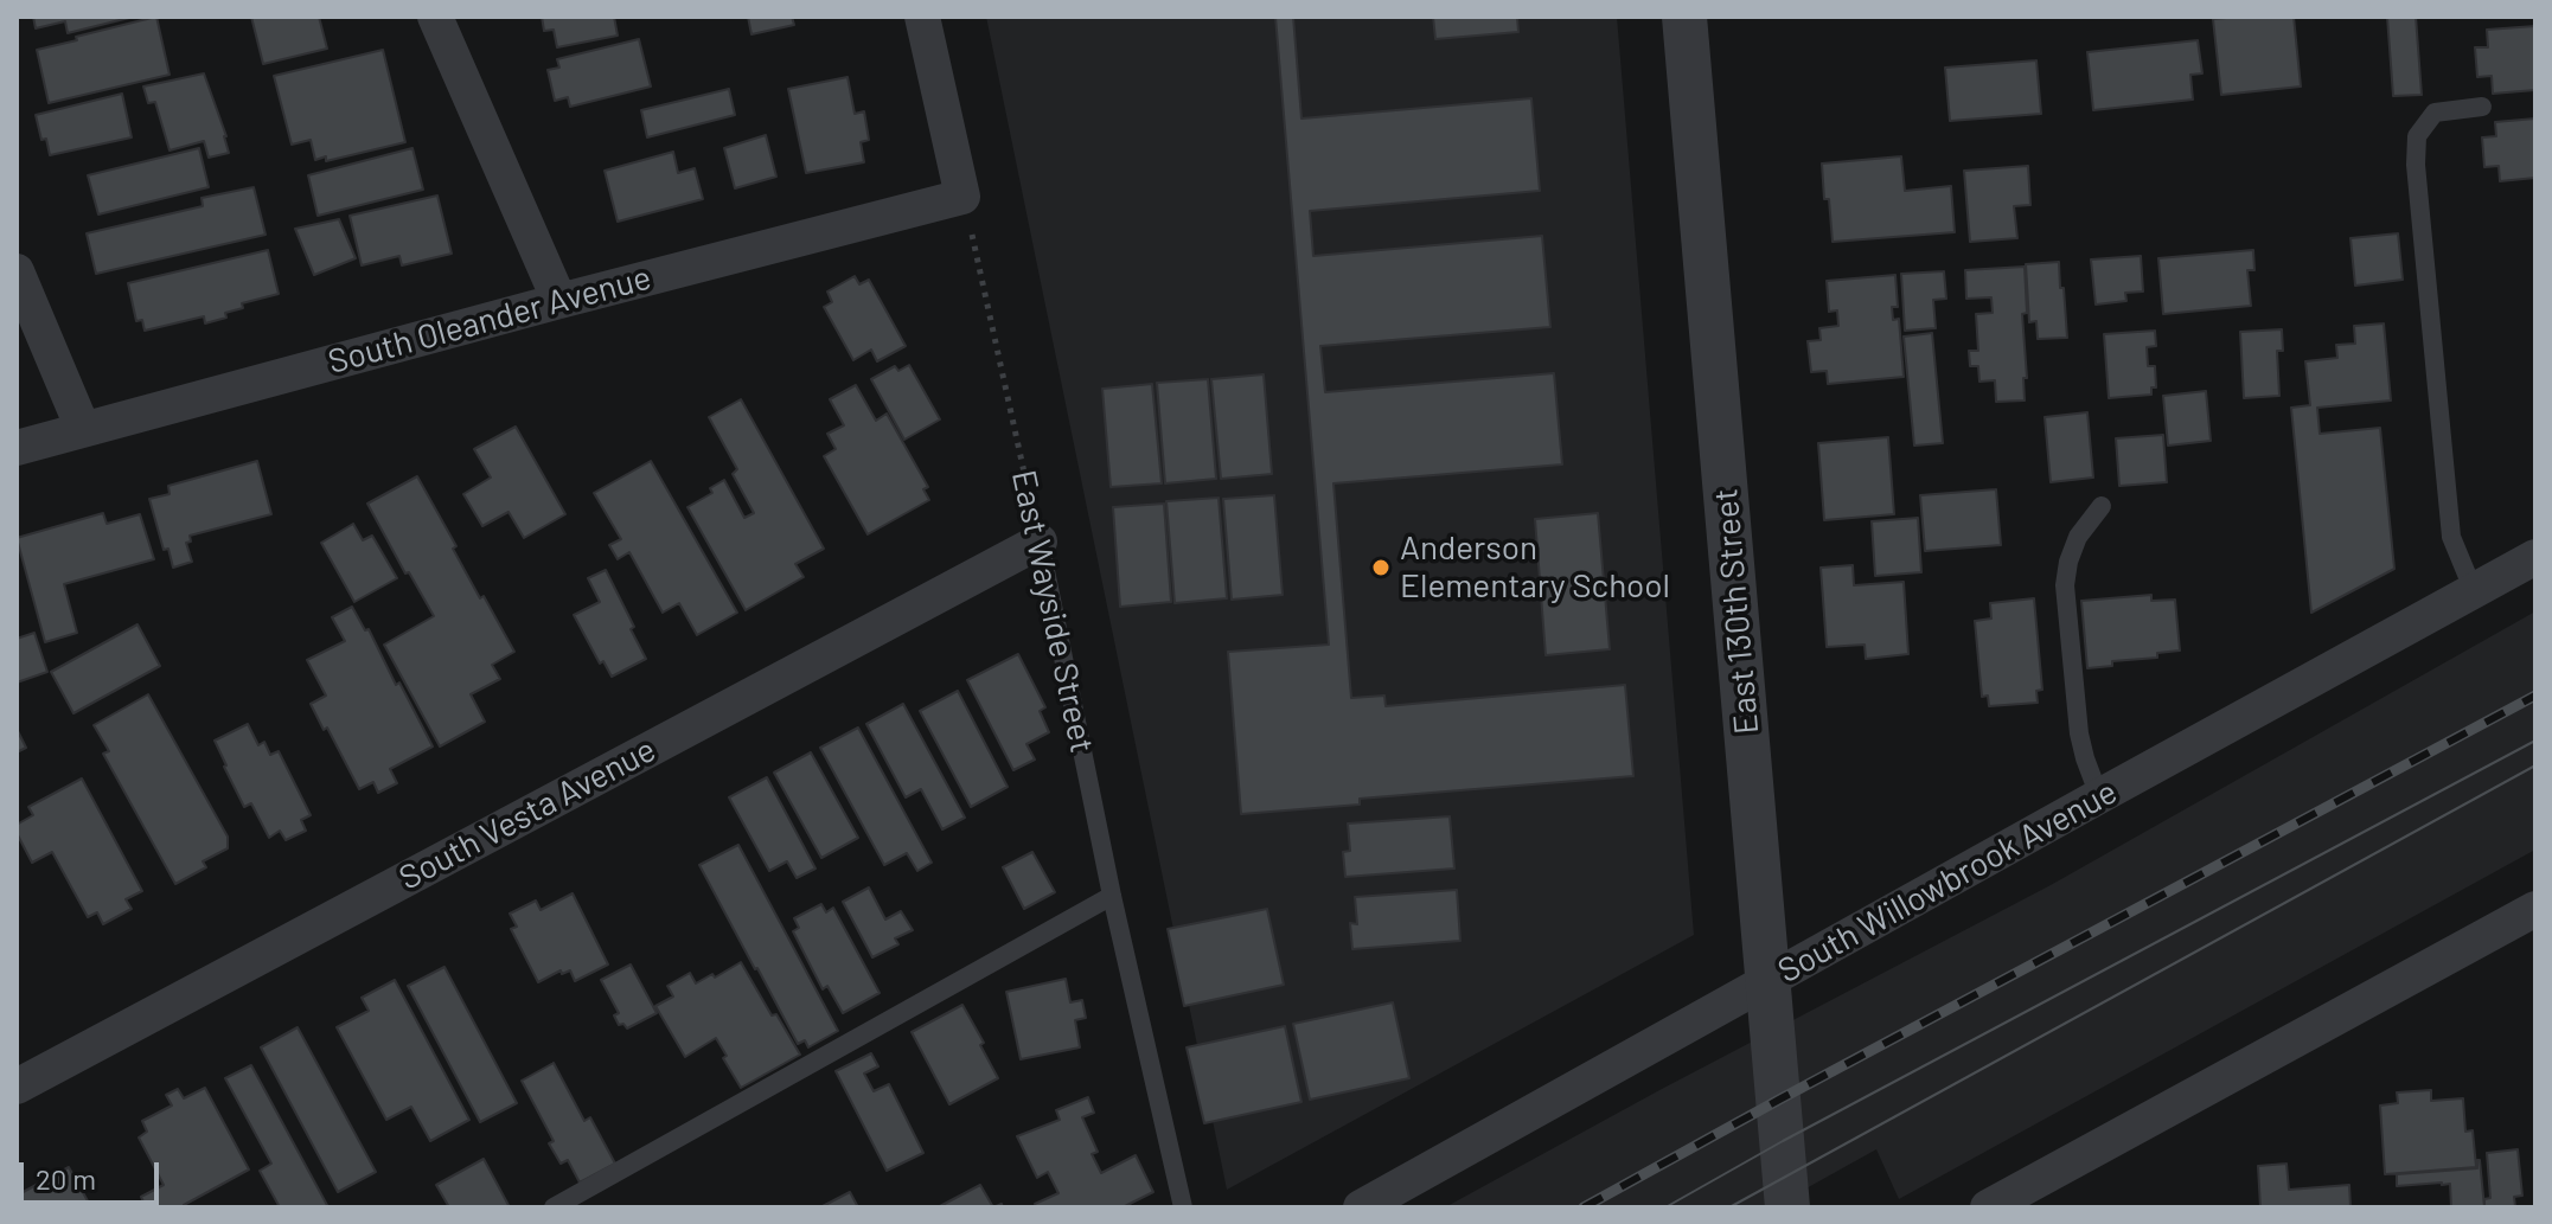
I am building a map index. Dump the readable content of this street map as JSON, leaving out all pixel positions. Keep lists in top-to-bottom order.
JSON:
{
  "streets": {
    "street": [
      "South Oleander Avenue",
      "East 130th Street",
      "South Vesta Avenue",
      "South Willowbrook Avenue"
    ],
    "lane": ["East Wayside Street"]
  },
  "crossings": [
    ["South Oleander Avenue", "East Wayside Street"],
    ["East Wayside Street", "South Vesta Avenue"],
    ["East 130th Street", "South Willowbrook Avenue"]
  ],
  "places": ["Anderson Elementary School"],
  "scale_bar": "20 m"
}
